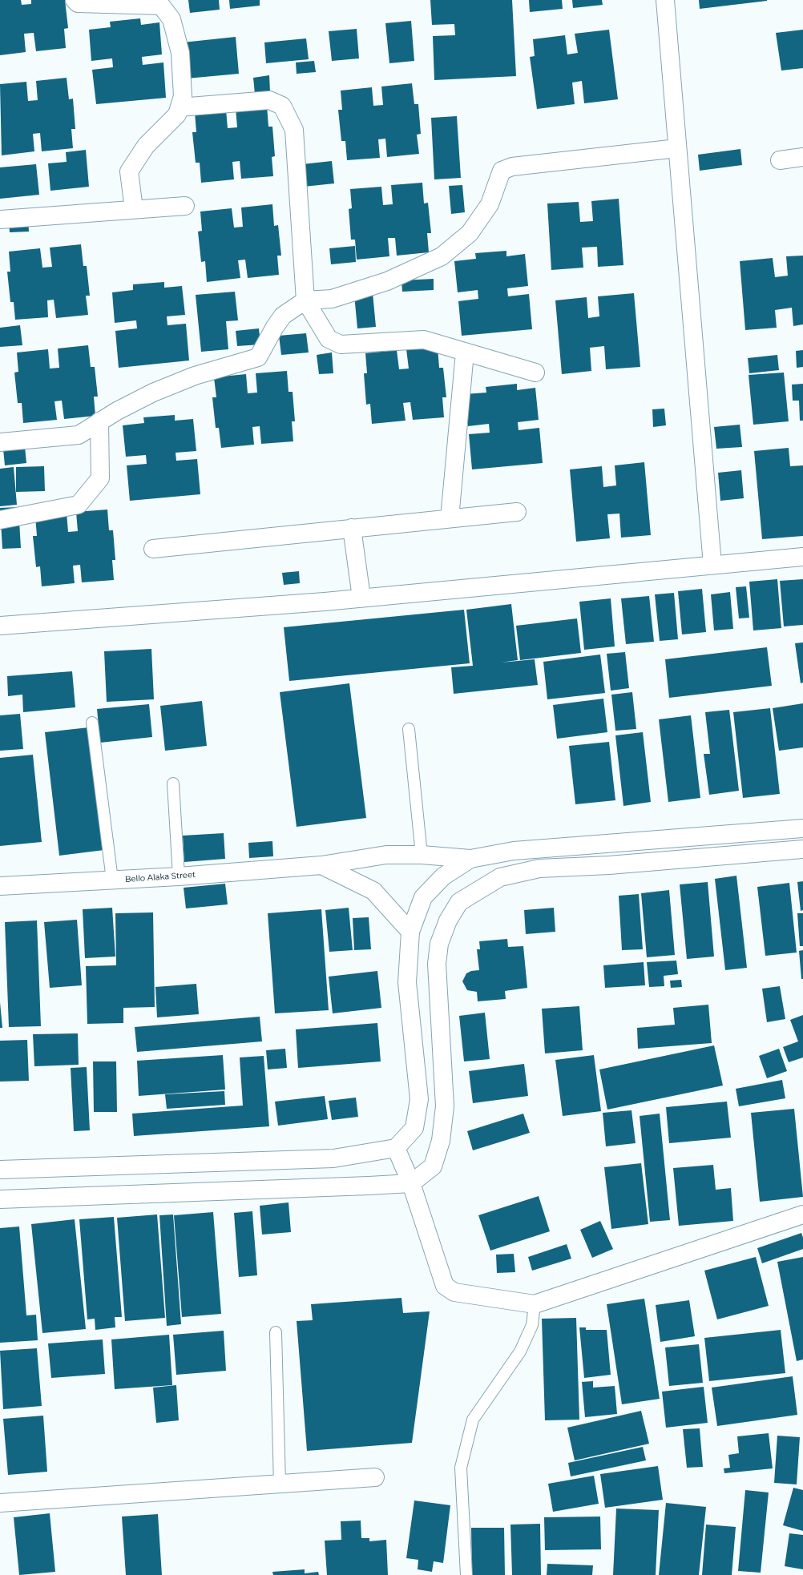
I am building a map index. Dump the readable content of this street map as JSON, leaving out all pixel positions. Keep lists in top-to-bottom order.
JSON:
{
  "streets": {
    "street": ["Bello Alaka Street"]
  }
}
